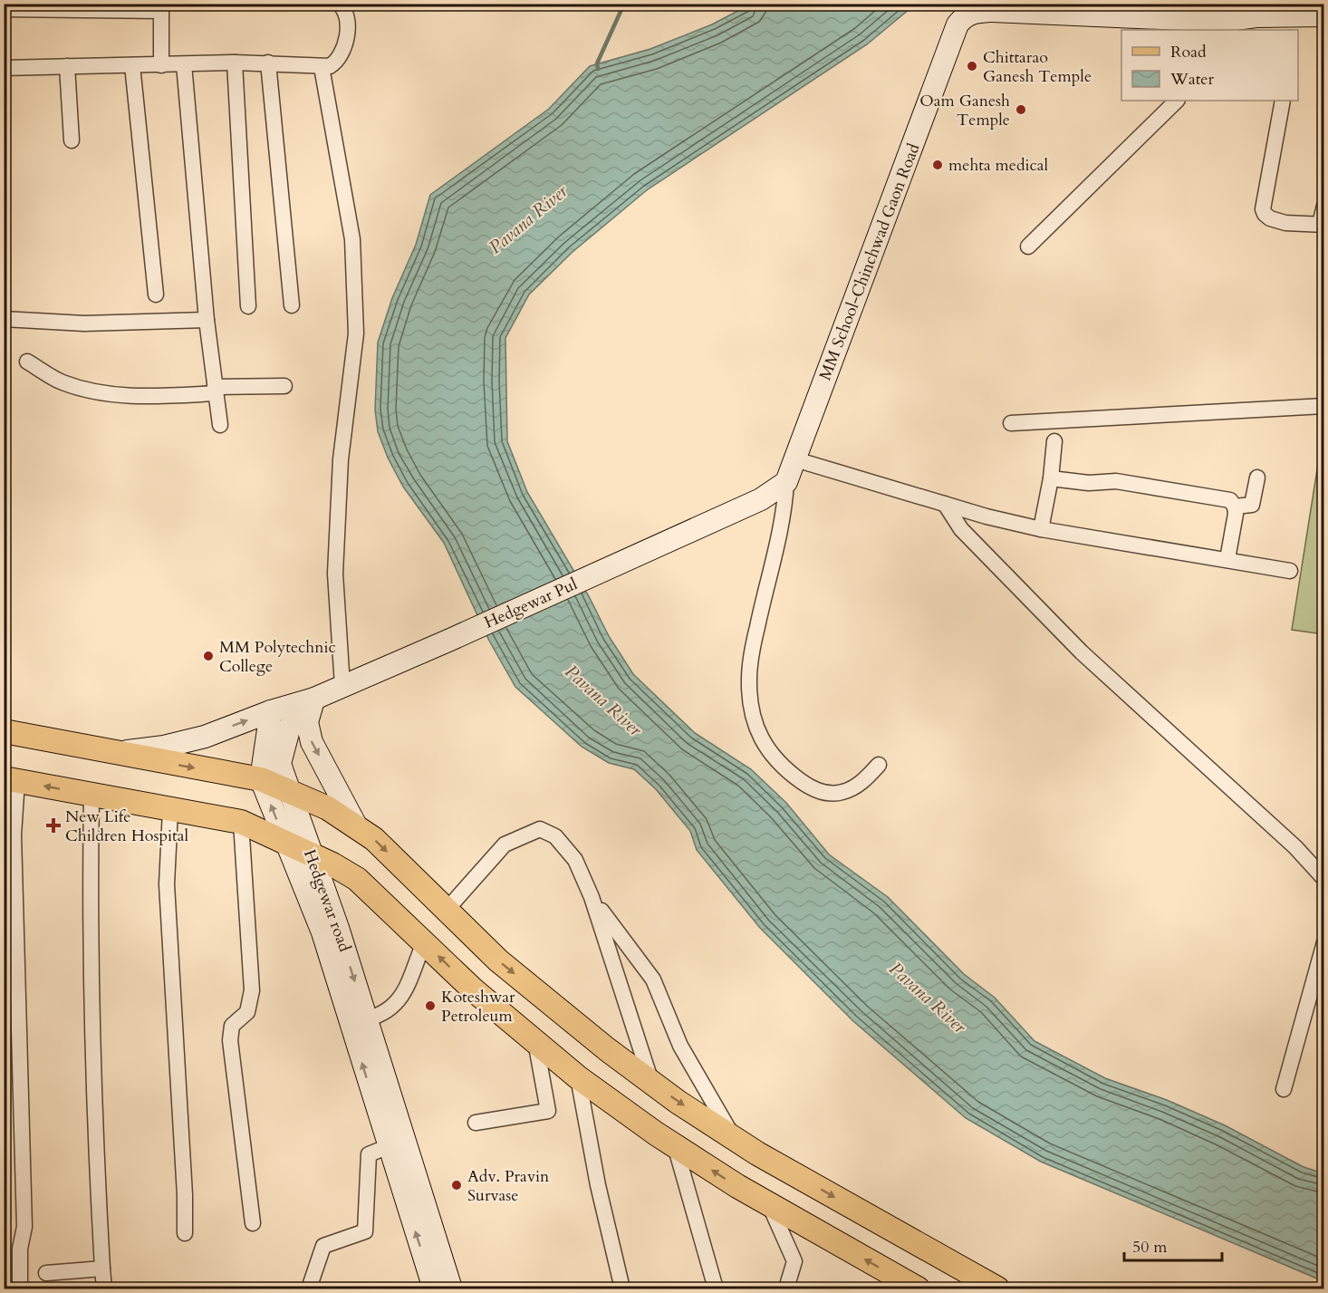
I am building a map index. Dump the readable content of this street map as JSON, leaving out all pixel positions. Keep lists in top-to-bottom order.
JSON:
{
  "streets": {
    "main road": ["MM School-Chinchwad Gaon Road", "Hedgewar Pul", "Hedgewar road"]
  },
  "crossings": [
    ["MM School-Chinchwad Gaon Road", "Hedgewar Pul"],
    ["Hedgewar Pul", "Hedgewar road"]
  ],
  "water": ["Pavana River"],
  "places": {
    "other": [
      "Chittarao Ganesh Temple",
      "Oam Ganesh Temple",
      "mehta medical",
      "MM Polytechnic College",
      "Koteshwar Petroleum",
      "Adv. Pravin Survase"
    ],
    "health": ["New Life Children Hospital"]
  },
  "legend": ["Road", "Water"],
  "scale_bar": "50 m"
}
